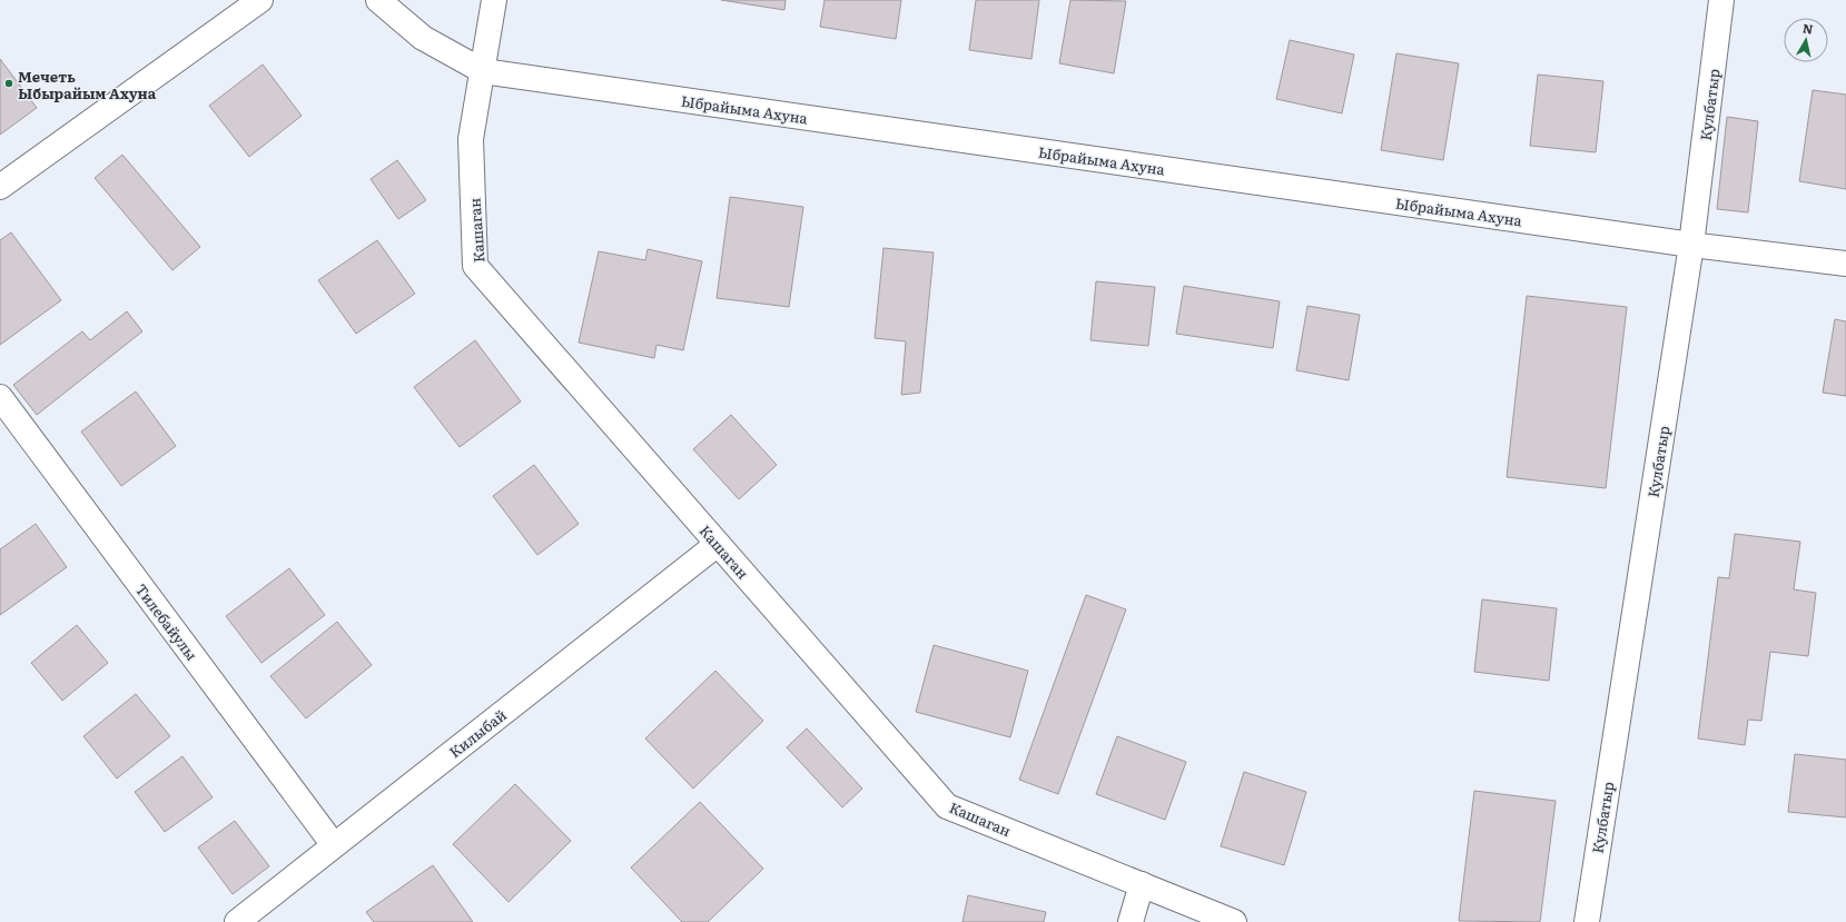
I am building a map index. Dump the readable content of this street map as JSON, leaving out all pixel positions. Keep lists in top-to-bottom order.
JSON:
{
  "streets": {
    "street": [
      "Кулбатыр",
      "Ыбрайыма Ахуна",
      "Кашаган",
      "Тилебайулы",
      "Килыбай"
    ]
  },
  "crossings": [
    ["Кулбатыр", "Ыбрайыма Ахуна"],
    ["Ыбрайыма Ахуна", "Кашаган"],
    ["Кашаган", "Килыбай"],
    ["Тилебайулы", "Килыбай"]
  ],
  "places": ["Мечеть Ыбырайым Ахуна"],
  "north": "top"
}
